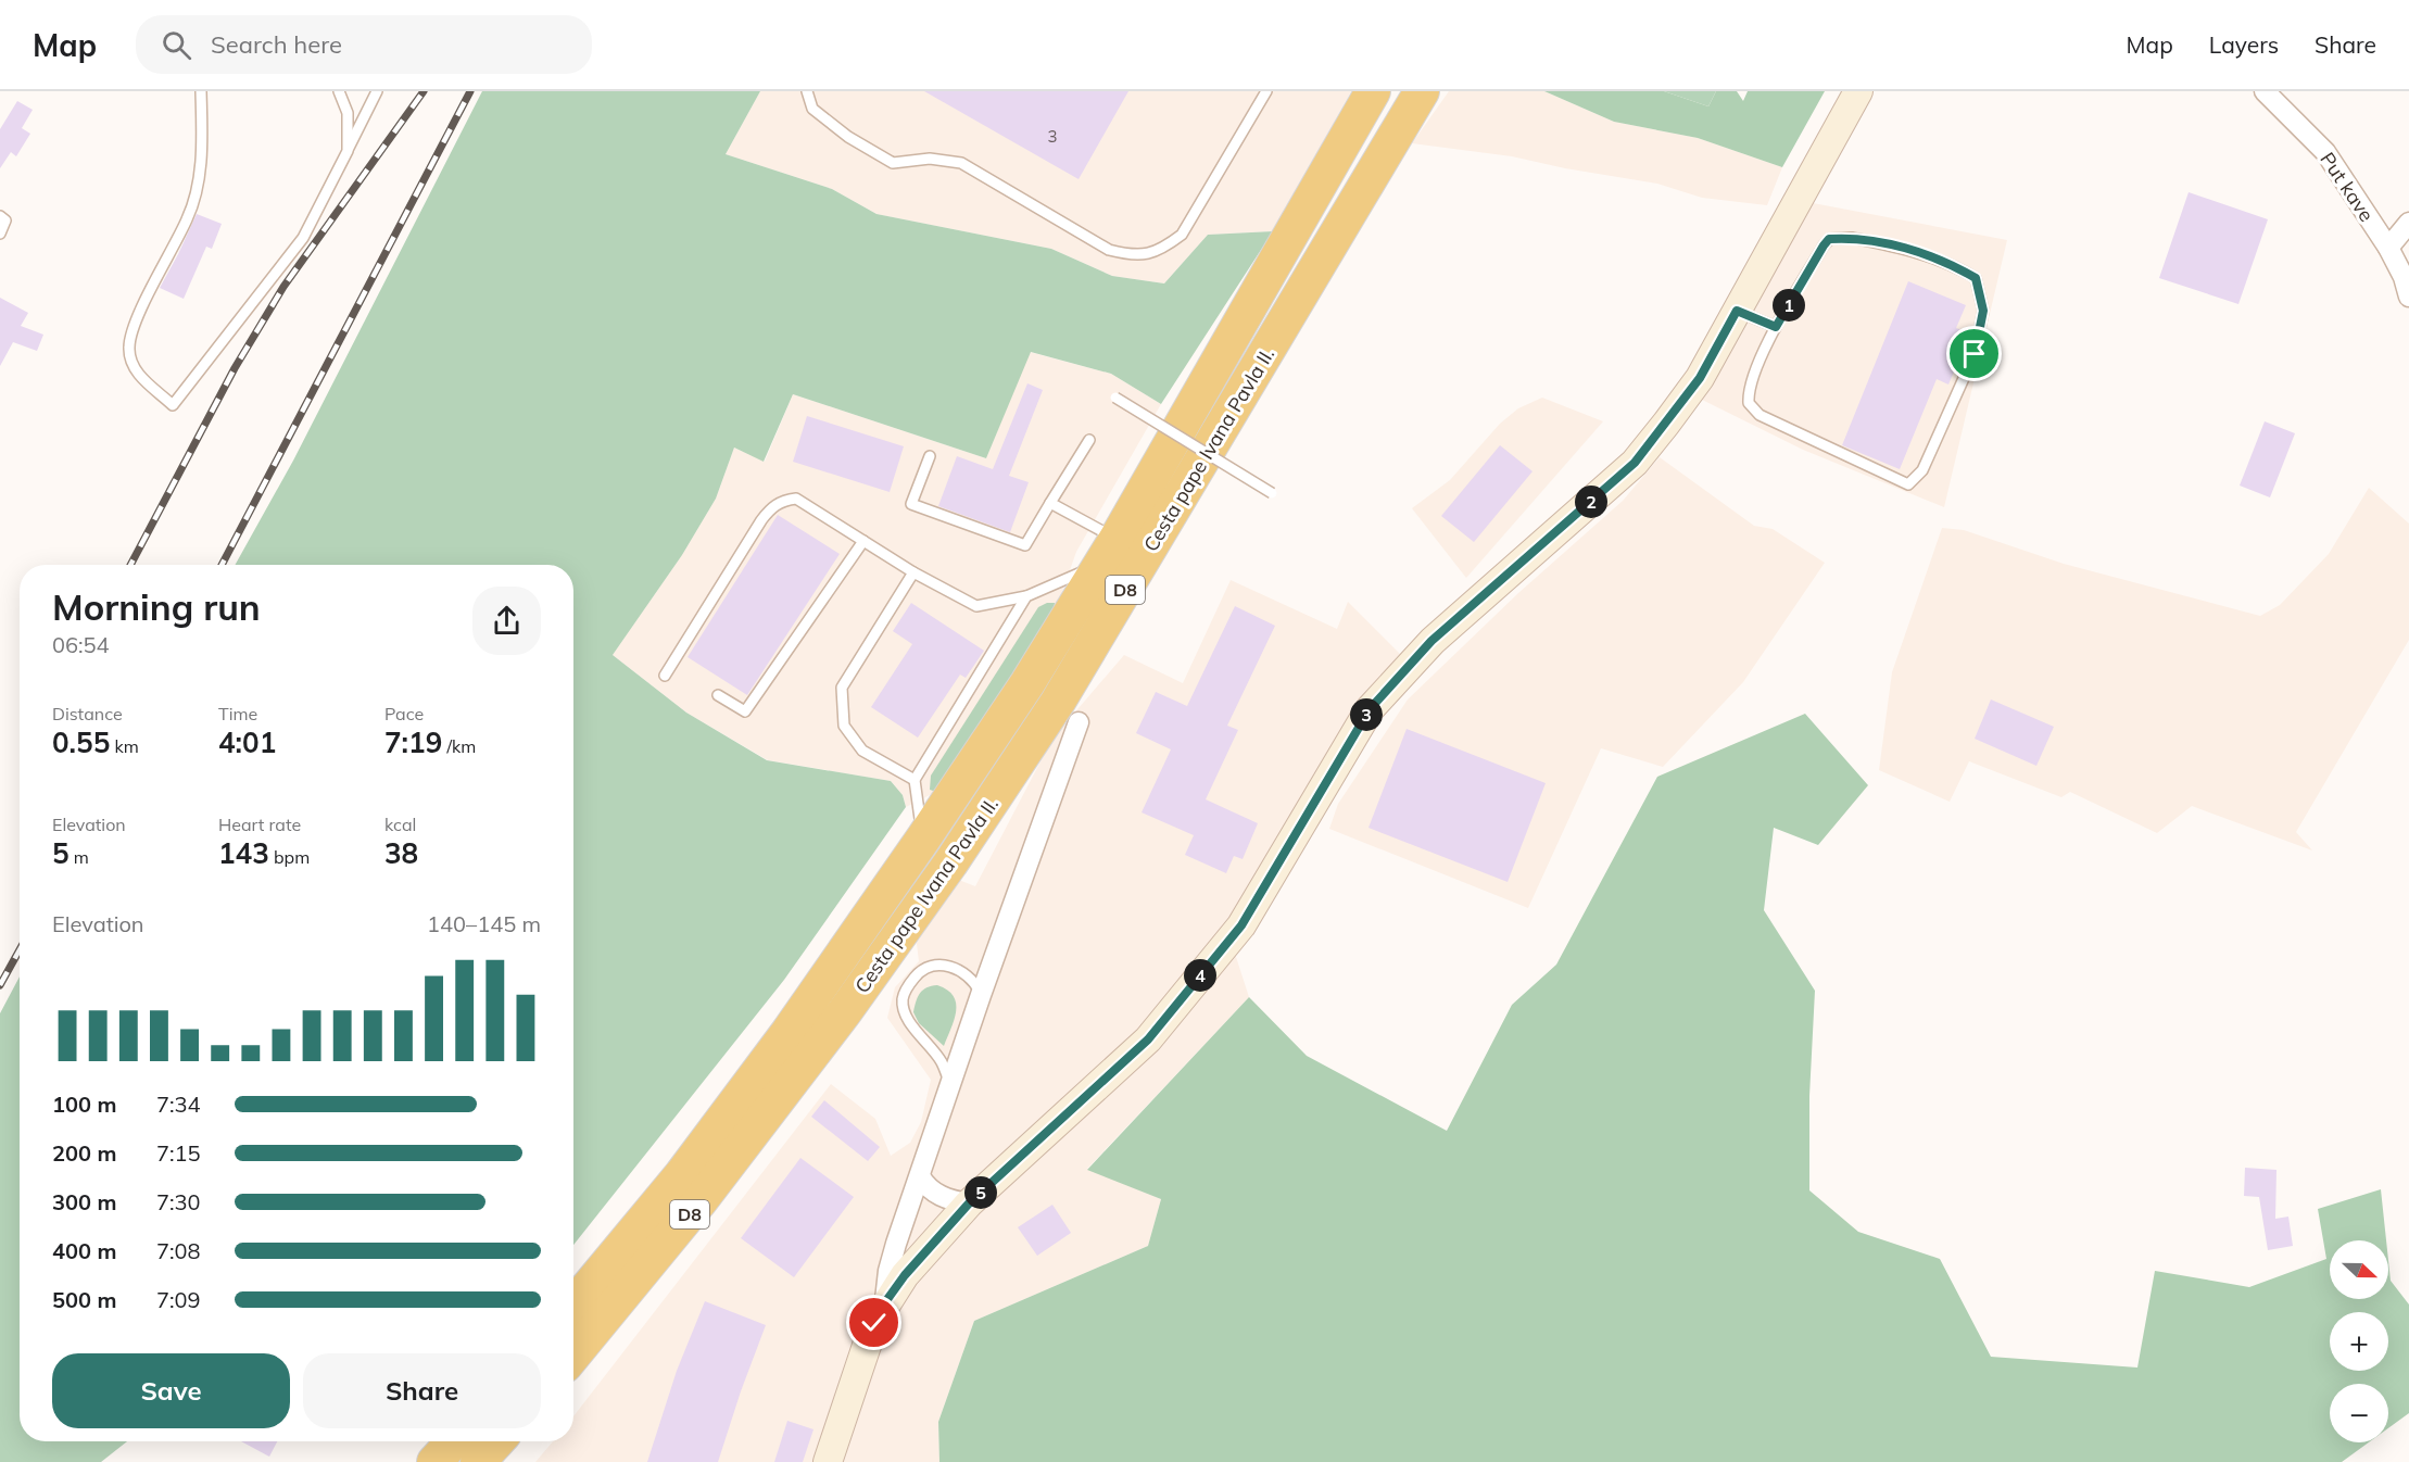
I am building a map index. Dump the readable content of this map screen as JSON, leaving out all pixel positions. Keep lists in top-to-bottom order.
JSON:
{
  "streets": {
    "highway": ["Cesta pape Ivana Pavla II.", "D8"],
    "street": ["Put kave"]
  },
  "house_numbers": ["3"],
  "north": "right",
  "page": {
    "header": "Map",
    "search": "Search here",
    "nav": ["Map", "Layers", "Share"],
    "pins": [
      "1",
      "2",
      "3",
      "4",
      "5"
    ],
    "heading": ["Morning run", "06:54"],
    "stats": [
      ["Distance", "0.55 km"],
      ["Time", "4:01"],
      ["Pace", "7:19 /km"],
      ["Elevation", "5 m"],
      ["Heart rate", "143 bpm"],
      ["kcal", "38"]
    ],
    "chart": ["Elevation", "140–145 m"],
    "list": [
      {
        "name": "100 m",
        "note": "7:34"
      },
      {
        "name": "200 m",
        "note": "7:15"
      },
      {
        "name": "300 m",
        "note": "7:30"
      },
      {
        "name": "400 m",
        "note": "7:08"
      },
      {
        "name": "500 m",
        "note": "7:09"
      }
    ],
    "map_buttons": ["+", "−"],
    "buttons": ["Save", "Share"]
  }
}
